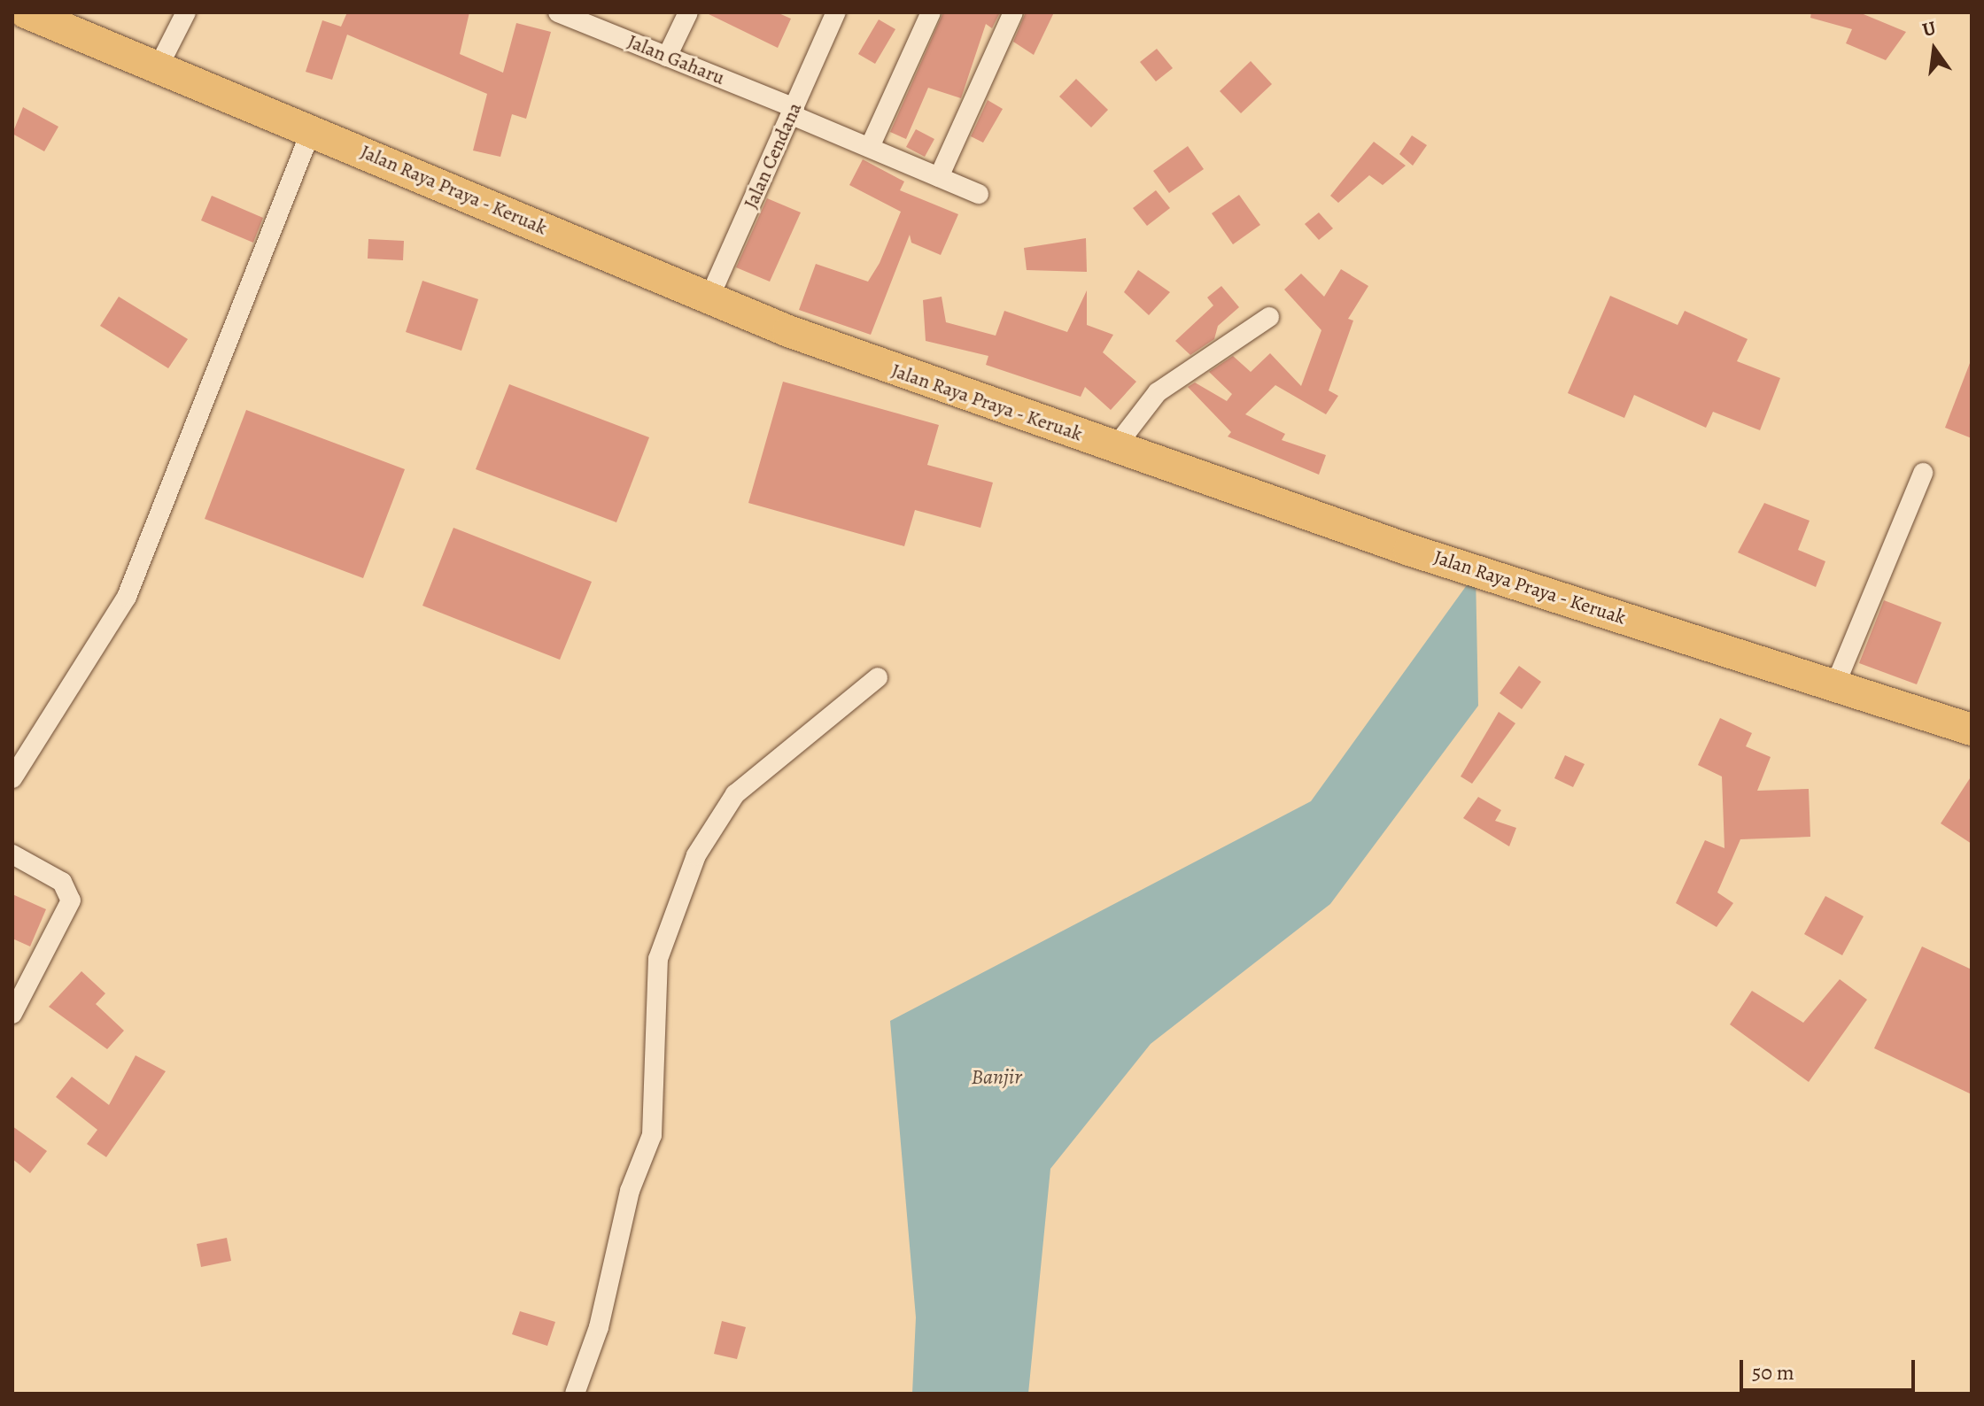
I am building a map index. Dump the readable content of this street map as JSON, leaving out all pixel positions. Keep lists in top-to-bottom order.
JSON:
{
  "streets": {
    "main road": ["Jalan Raya Praya - Keruak"],
    "street": ["Jalan Gaharu", "Jalan Cendana"]
  },
  "crossings": [
    ["Jalan Gaharu", "Jalan Cendana"],
    ["Jalan Cendana", "Jalan Raya Praya - Keruak"]
  ],
  "water": ["Banjir"],
  "scale_bar": "50 m",
  "north": "top"
}
